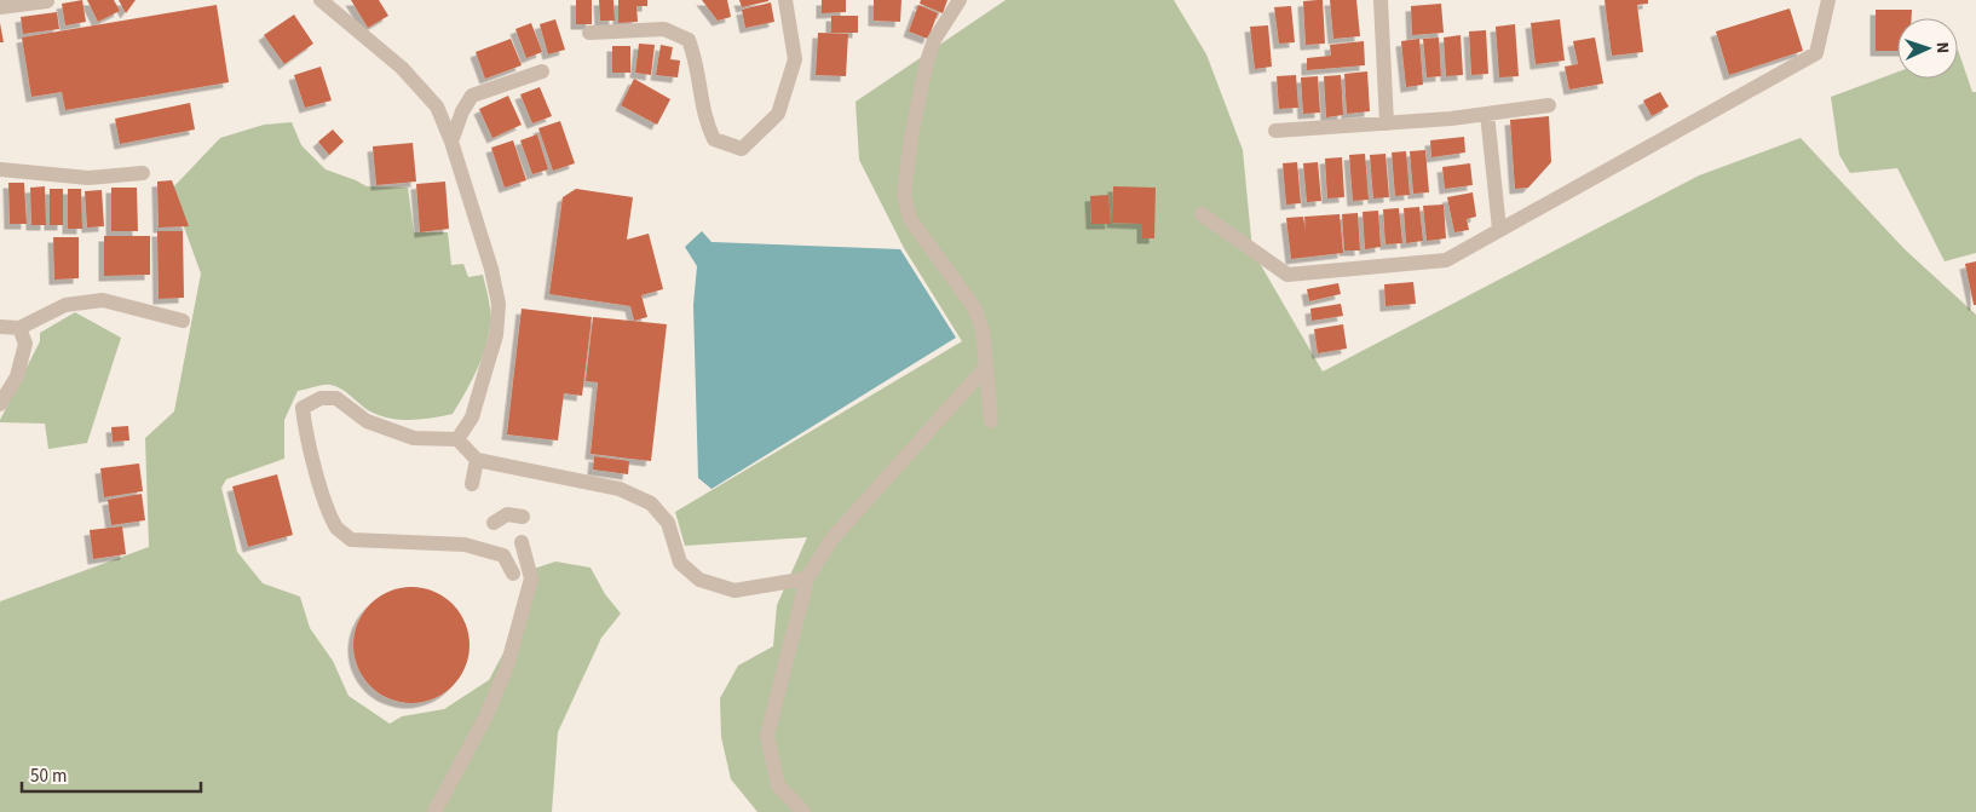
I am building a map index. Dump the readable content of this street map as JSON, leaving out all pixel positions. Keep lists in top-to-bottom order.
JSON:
{
  "scale_bar": "50 m",
  "north": "right"
}
